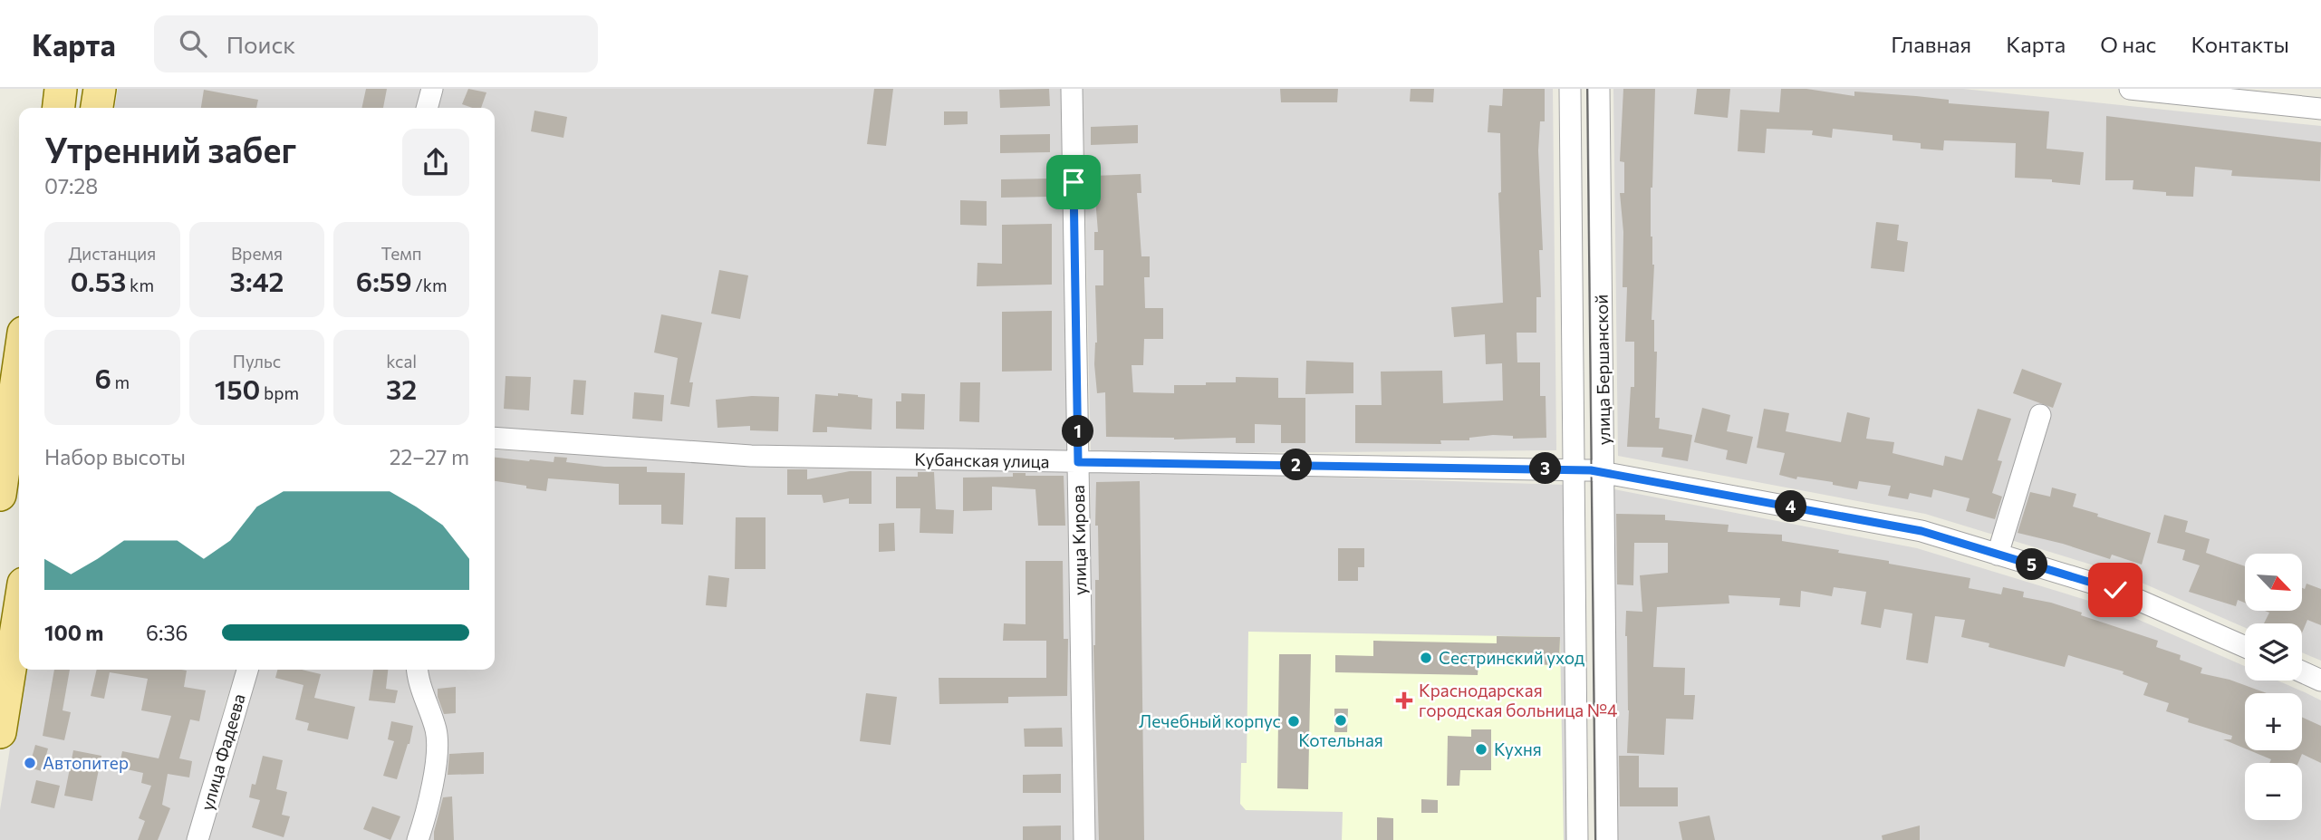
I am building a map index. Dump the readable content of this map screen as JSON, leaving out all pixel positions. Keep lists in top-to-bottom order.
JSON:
{
  "streets": {
    "street": [
      "улица Бершанской",
      "Кубанская улица",
      "улица Кирова",
      "улица Фадеева"
    ]
  },
  "crossings": [
    ["улица Бершанской", "Кубанская улица"],
    ["Кубанская улица", "улица Кирова"]
  ],
  "places": {
    "other": [
      "Сестринский уход",
      "Котельная",
      "Лечебный корпус",
      "Кухня",
      "Автопитер"
    ],
    "health": ["Краснодарская городская больница №4"]
  },
  "north": "bottom right",
  "page": {
    "header": "Карта",
    "search": "Поиск",
    "nav": [
      "Главная",
      "Карта",
      "О нас",
      "Контакты"
    ],
    "heading": ["Утренний забег", "07:28"],
    "stats": [
      ["Дистанция", "0.53 km"],
      ["Время", "3:42"],
      ["Темп", "6:59 /km"],
      ["6 m"],
      ["Пульс", "150 bpm"],
      ["kcal", "32"]
    ],
    "pins": [
      "1",
      "2",
      "3",
      "4",
      "5"
    ],
    "chart": ["Набор высоты", "22–27 m"],
    "map_buttons": ["+", "−"],
    "list": [
      {
        "name": "100 m",
        "note": "6:36"
      }
    ]
  }
}
